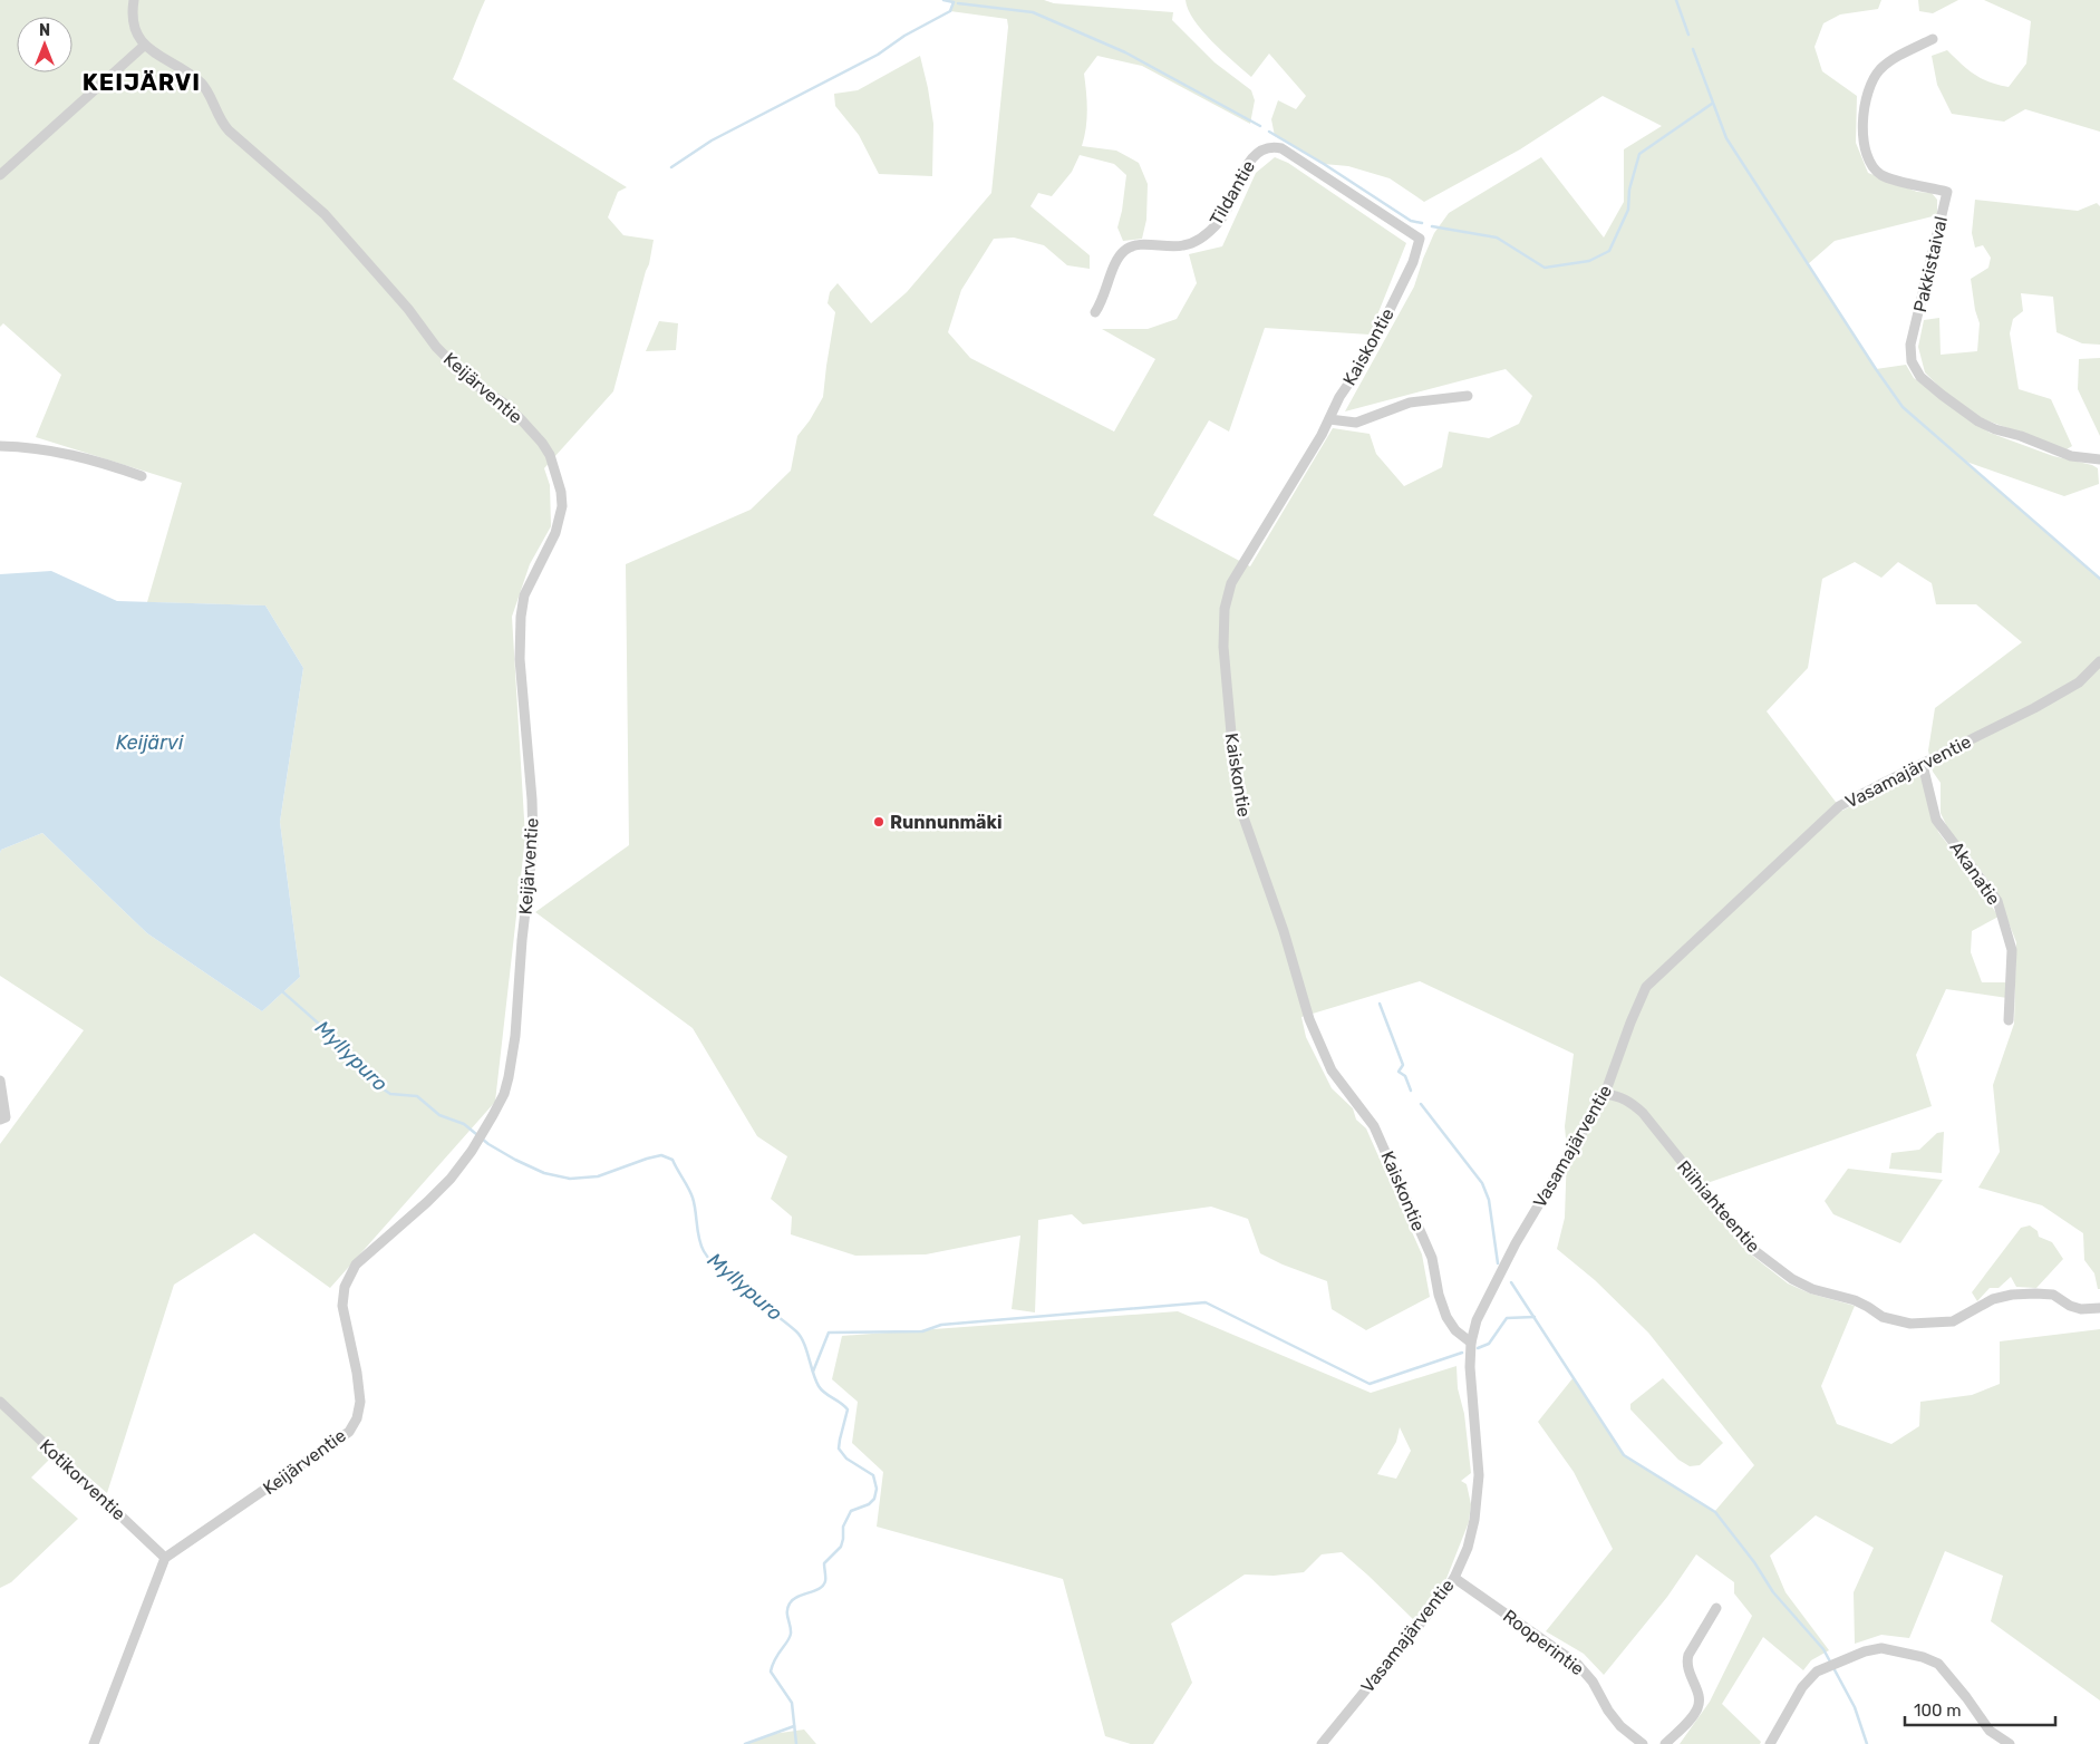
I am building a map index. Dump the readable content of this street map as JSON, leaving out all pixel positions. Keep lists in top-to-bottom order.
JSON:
{
  "streets": {
    "street": [
      "Tildantie",
      "Pakkistaival",
      "Kaiskontie",
      "Keijärventie",
      "Vasamajärventie",
      "Akanatie",
      "Riihiahteentie",
      "Kotikorventie",
      "Rooperintie"
    ]
  },
  "crossings": [
    ["Tildantie", "Kaiskontie"],
    ["Kaiskontie", "Vasamajärventie"],
    ["Keijärventie", "Kotikorventie"],
    ["Vasamajärventie", "Akanatie"],
    ["Vasamajärventie", "Riihiahteentie"],
    ["Vasamajärventie", "Rooperintie"]
  ],
  "districts": ["KEIJÄRVI"],
  "water": ["Keijärvi", "Myllypuro"],
  "places": ["Runnunmäki"],
  "scale_bar": "100 m",
  "north": "top"
}
